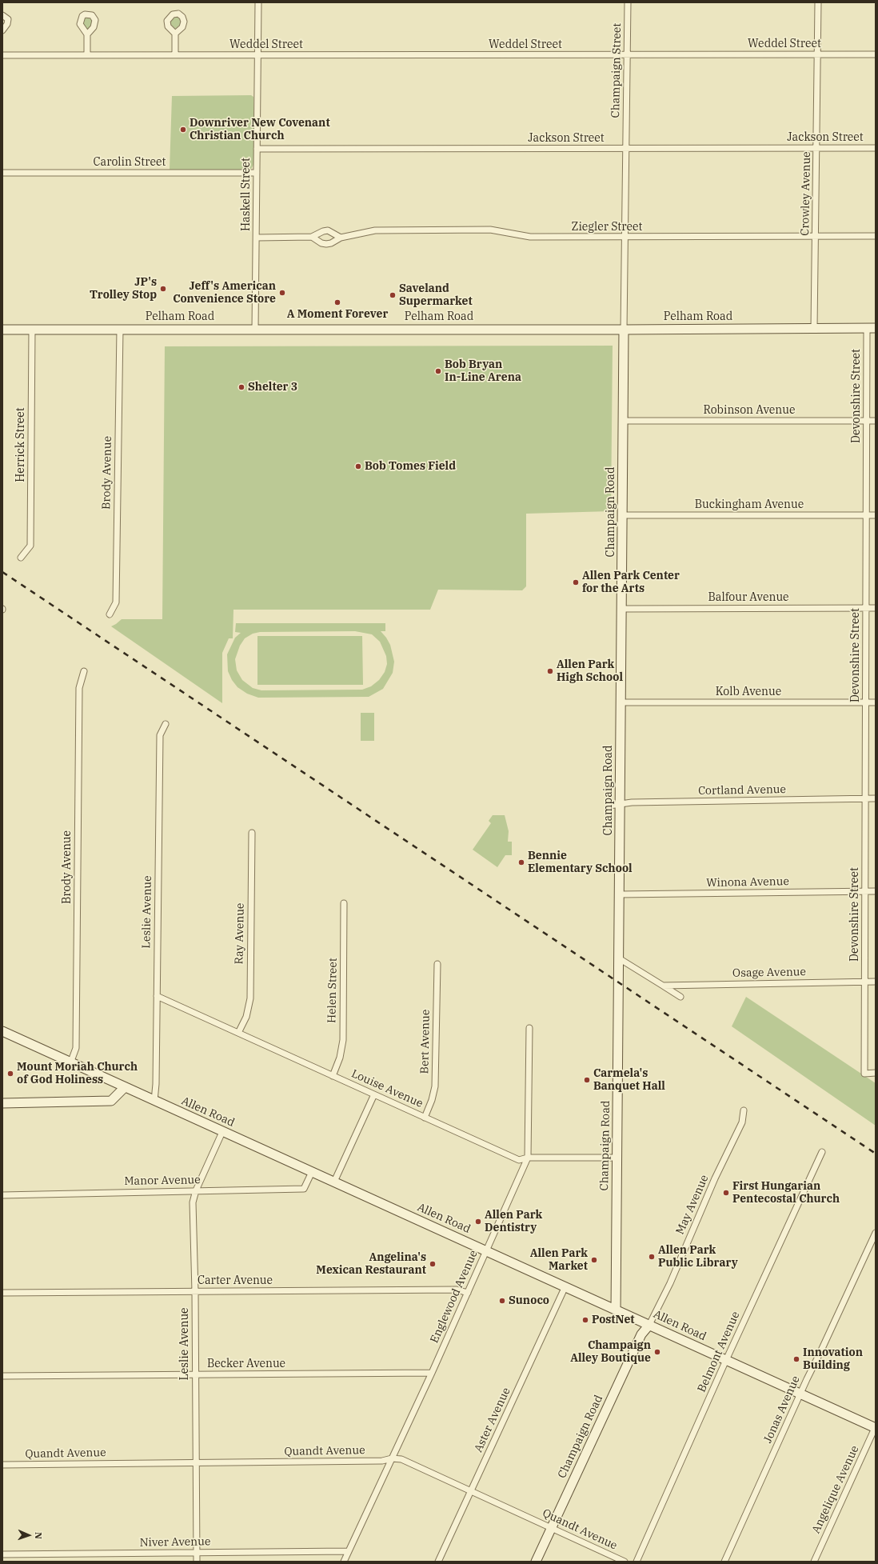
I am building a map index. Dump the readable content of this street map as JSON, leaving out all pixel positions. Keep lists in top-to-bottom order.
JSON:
{
  "streets": {
    "main road": ["Pelham Road", "Champaign Road", "Allen Road"],
    "street": [
      "Weddel Street",
      "Champaign Street",
      "Jackson Street",
      "Carolin Street",
      "Crowley Avenue",
      "Haskell Street",
      "Ziegler Street",
      "Devonshire Street",
      "Robinson Avenue",
      "Herrick Street",
      "Brody Avenue",
      "Buckingham Avenue",
      "Balfour Avenue",
      "Kolb Avenue",
      "Cortland Avenue",
      "Winona Avenue",
      "Leslie Avenue",
      "Ray Avenue",
      "Osage Avenue",
      "Helen Street",
      "Bert Avenue",
      "Louise Avenue",
      "Manor Avenue",
      "May Avenue",
      "Carter Avenue",
      "Englewood Avenue",
      "Belmont Avenue",
      "Becker Avenue",
      "Jonas Avenue",
      "Aster Avenue",
      "Quandt Avenue",
      "Angelique Avenue",
      "Niver Avenue"
    ]
  },
  "crossings": [
    ["Weddel Street", "Champaign Street"],
    ["Weddel Street", "Crowley Avenue"],
    ["Weddel Street", "Haskell Street"],
    ["Champaign Street", "Jackson Street"],
    ["Champaign Street", "Ziegler Street"],
    ["Champaign Street", "Pelham Road"],
    ["Champaign Street", "Champaign Road"],
    ["Jackson Street", "Crowley Avenue"],
    ["Jackson Street", "Haskell Street"],
    ["Carolin Street", "Haskell Street"],
    ["Crowley Avenue", "Ziegler Street"],
    ["Crowley Avenue", "Pelham Road"],
    ["Haskell Street", "Ziegler Street"],
    ["Haskell Street", "Pelham Road"],
    ["Pelham Road", "Devonshire Street"],
    ["Pelham Road", "Herrick Street"],
    ["Pelham Road", "Brody Avenue"],
    ["Pelham Road", "Champaign Road"],
    ["Devonshire Street", "Robinson Avenue"],
    ["Devonshire Street", "Buckingham Avenue"],
    ["Devonshire Street", "Balfour Avenue"],
    ["Devonshire Street", "Kolb Avenue"],
    ["Devonshire Street", "Cortland Avenue"],
    ["Devonshire Street", "Winona Avenue"],
    ["Devonshire Street", "Osage Avenue"],
    ["Robinson Avenue", "Champaign Road"],
    ["Brody Avenue", "Allen Road"],
    ["Buckingham Avenue", "Champaign Road"],
    ["Champaign Road", "Balfour Avenue"],
    ["Champaign Road", "Kolb Avenue"],
    ["Champaign Road", "Cortland Avenue"],
    ["Champaign Road", "Winona Avenue"],
    ["Champaign Road", "Louise Avenue"],
    ["Champaign Road", "Allen Road"],
    ["Champaign Road", "May Avenue"],
    ["Champaign Road", "Quandt Avenue"],
    ["Leslie Avenue", "Louise Avenue"],
    ["Leslie Avenue", "Allen Road"],
    ["Leslie Avenue", "Manor Avenue"],
    ["Leslie Avenue", "Carter Avenue"],
    ["Leslie Avenue", "Becker Avenue"],
    ["Leslie Avenue", "Quandt Avenue"],
    ["Leslie Avenue", "Niver Avenue"],
    ["Ray Avenue", "Louise Avenue"],
    ["Helen Street", "Louise Avenue"],
    ["Bert Avenue", "Louise Avenue"],
    ["Louise Avenue", "Englewood Avenue"],
    ["Allen Road", "Manor Avenue"],
    ["Allen Road", "May Avenue"],
    ["Allen Road", "Englewood Avenue"],
    ["Allen Road", "Belmont Avenue"],
    ["Allen Road", "Jonas Avenue"],
    ["Allen Road", "Aster Avenue"],
    ["Allen Road", "Angelique Avenue"],
    ["Carter Avenue", "Englewood Avenue"],
    ["Englewood Avenue", "Becker Avenue"],
    ["Englewood Avenue", "Quandt Avenue"],
    ["Englewood Avenue", "Niver Avenue"],
    ["Aster Avenue", "Quandt Avenue"]
  ],
  "places": [
    "Downriver New Covenant Christian Church",
    "JP's Trolley Stop",
    "Jeff's American Convenience Store",
    "Saveland Supermarket",
    "A Moment Forever",
    "Bob Bryan In-Line Arena",
    "Shelter 3",
    "Bob Tomes Field",
    "Allen Park Center for the Arts",
    "Allen Park High School",
    "Bennie Elementary School",
    "Mount Moriah Church of God Holiness",
    "Carmela's Banquet Hall",
    "First Hungarian Pentecostal Church",
    "Allen Park Dentistry",
    "Allen Park Public Library",
    "Allen Park Market",
    "Angelina's Mexican Restaurant",
    "Sunoco",
    "PostNet",
    "Champaign Alley Boutique",
    "Innovation Building"
  ],
  "north": "right"
}
